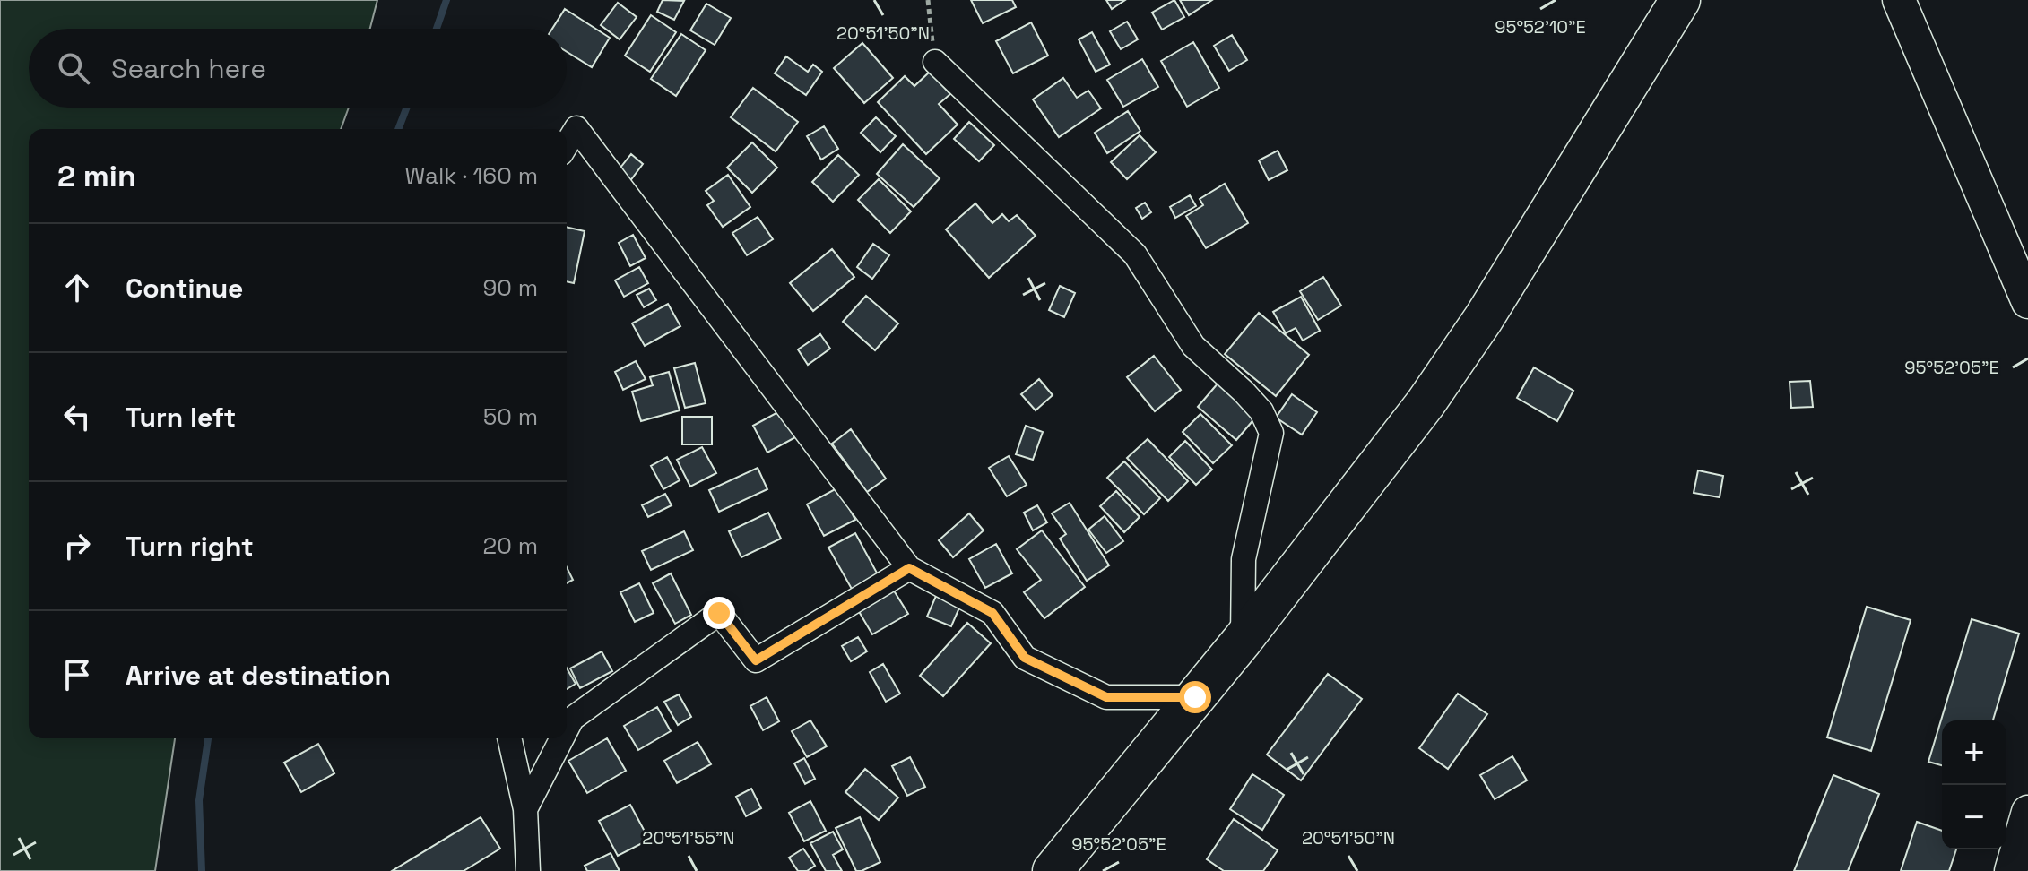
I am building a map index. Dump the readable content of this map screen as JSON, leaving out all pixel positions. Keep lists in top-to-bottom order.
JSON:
{
  "page": {
    "search": "Search here",
    "heading": ["2 min", "Walk · 160 m"],
    "list": [
      ["Continue", "90 m"],
      ["Turn left", "50 m"],
      ["Turn right", "20 m"],
      "Arrive at destination"
    ],
    "map_buttons": ["+", "−"]
  },
  "coordinates": [
    "95°52'10\"E",
    "20°51'50\"N",
    "95°52'05\"E",
    "20°51'55\"N"
  ]
}
